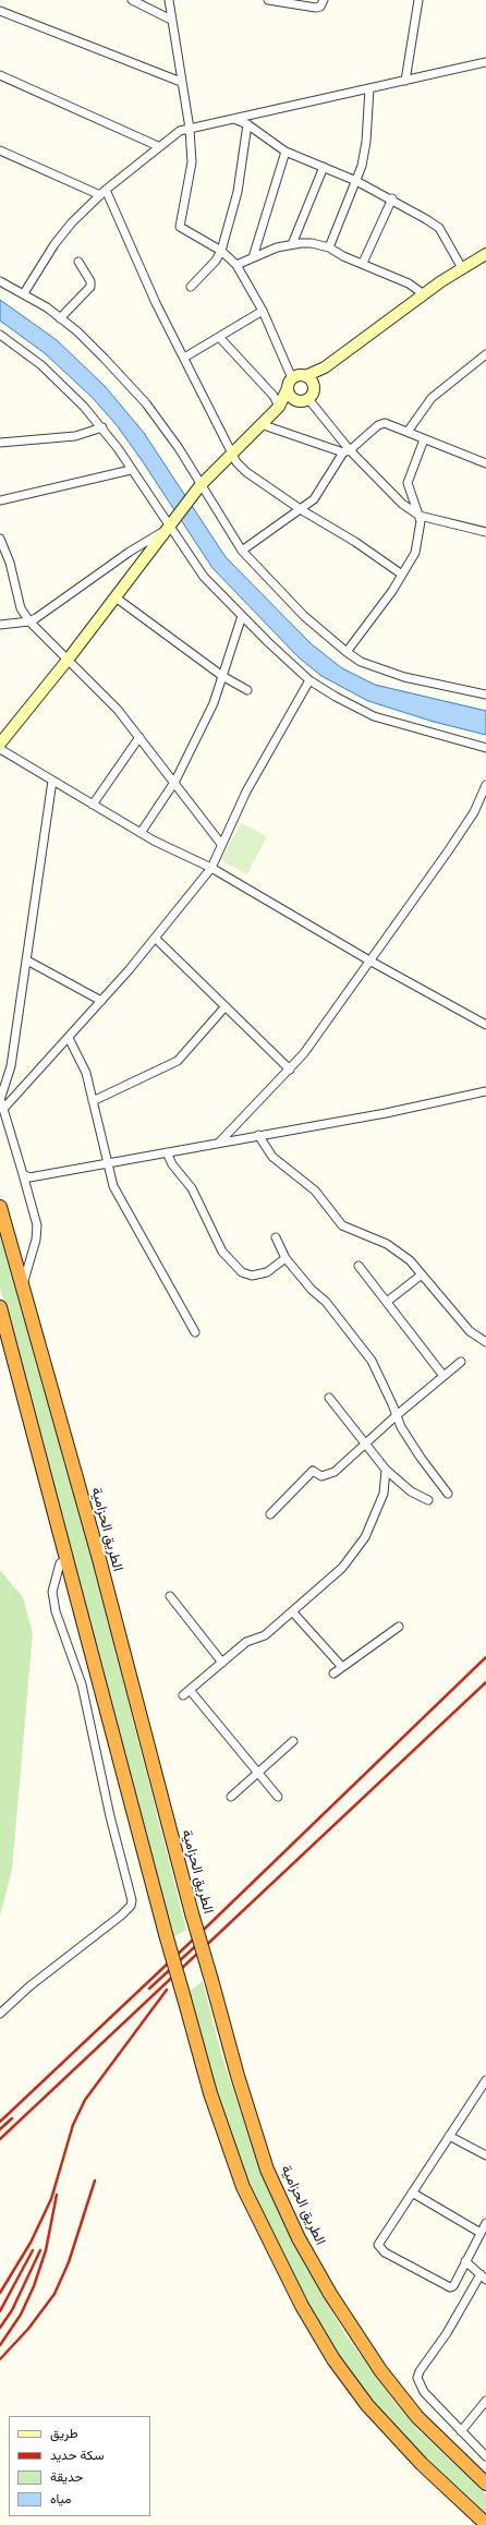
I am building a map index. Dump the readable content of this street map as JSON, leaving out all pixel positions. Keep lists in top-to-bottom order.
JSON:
{
  "streets": {
    "highway": ["الطريق الحزامية"]
  },
  "legend": [
    "طريق",
    "سكة حديد",
    "حديقة",
    "مياه"
  ]
}
